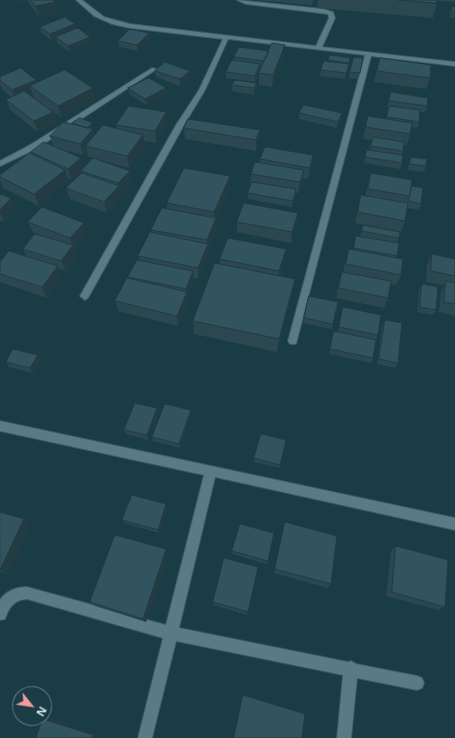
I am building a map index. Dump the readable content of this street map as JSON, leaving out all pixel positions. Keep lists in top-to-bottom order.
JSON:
{
  "north": "bottom right"
}
